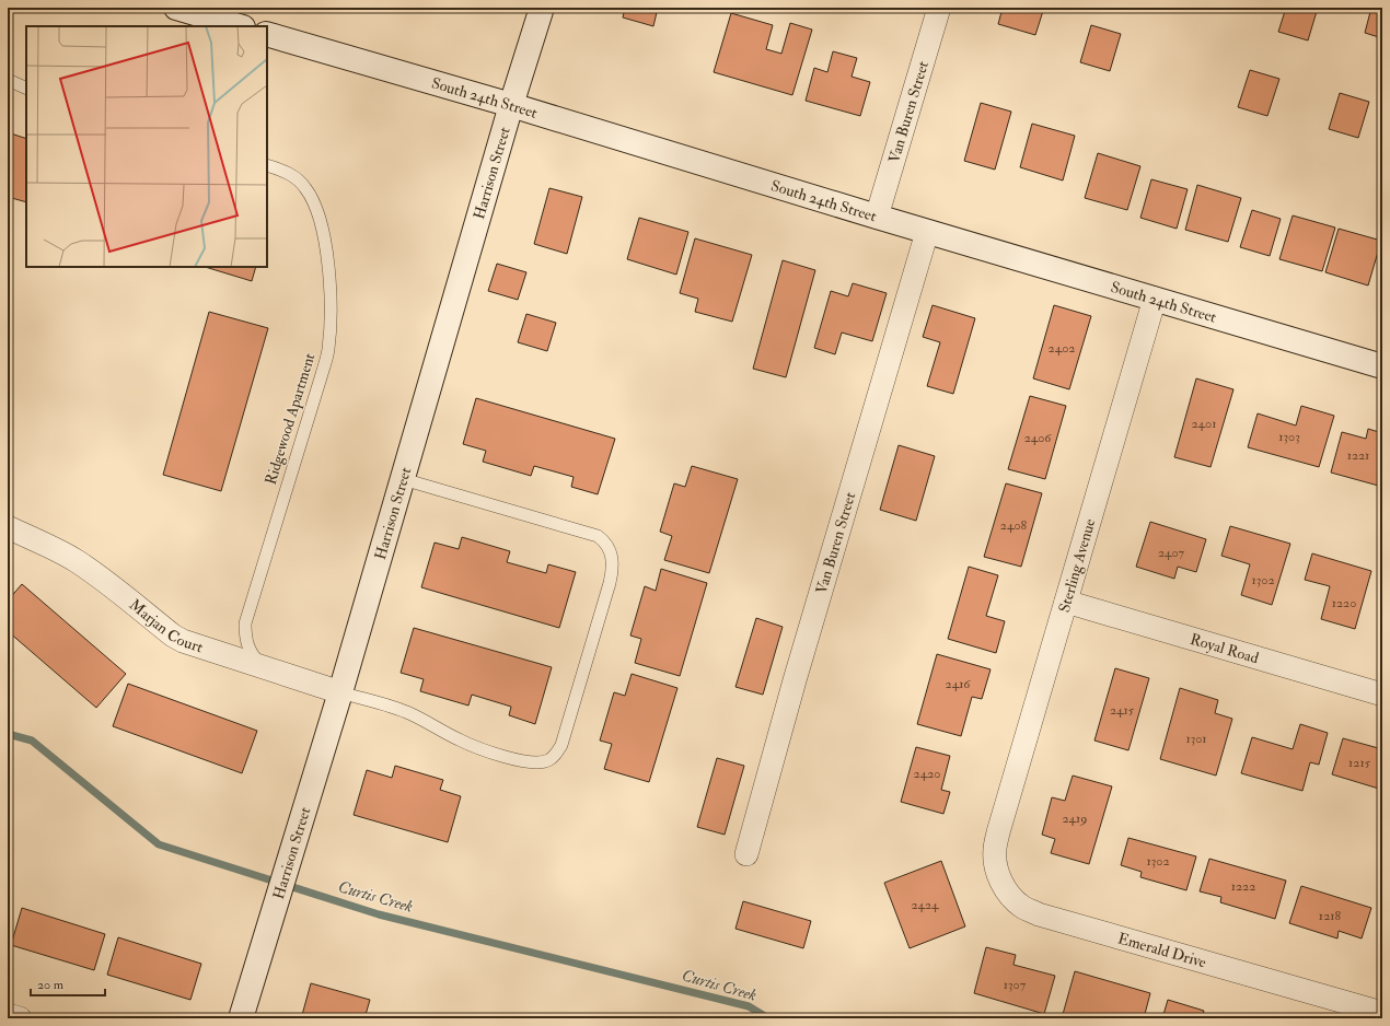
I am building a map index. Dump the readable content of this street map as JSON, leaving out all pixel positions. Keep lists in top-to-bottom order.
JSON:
{
  "streets": {
    "street": [
      "South 24th Street",
      "Van Buren Street",
      "Harrison Street",
      "Sterling Avenue",
      "Marjan Court",
      "Royal Road",
      "Emerald Drive"
    ],
    "lane": ["Ridgewood Apartment"]
  },
  "crossings": [
    ["South 24th Street", "Van Buren Street"],
    ["South 24th Street", "Harrison Street"],
    ["South 24th Street", "Sterling Avenue"],
    ["Harrison Street", "Marjan Court"],
    ["Ridgewood Apartment", "Marjan Court"],
    ["Sterling Avenue", "Royal Road"],
    ["Sterling Avenue", "Emerald Drive"]
  ],
  "water": ["Curtis Creek"],
  "house_numbers": [
    "2402",
    "2401",
    "1303",
    "2406",
    "1221",
    "2408",
    "2407",
    "1302",
    "1220",
    "2416",
    "2415",
    "1301",
    "1215",
    "2420",
    "2419",
    "1302",
    "1222",
    "2424",
    "1218",
    "1307"
  ],
  "scale_bar": "20 m"
}
